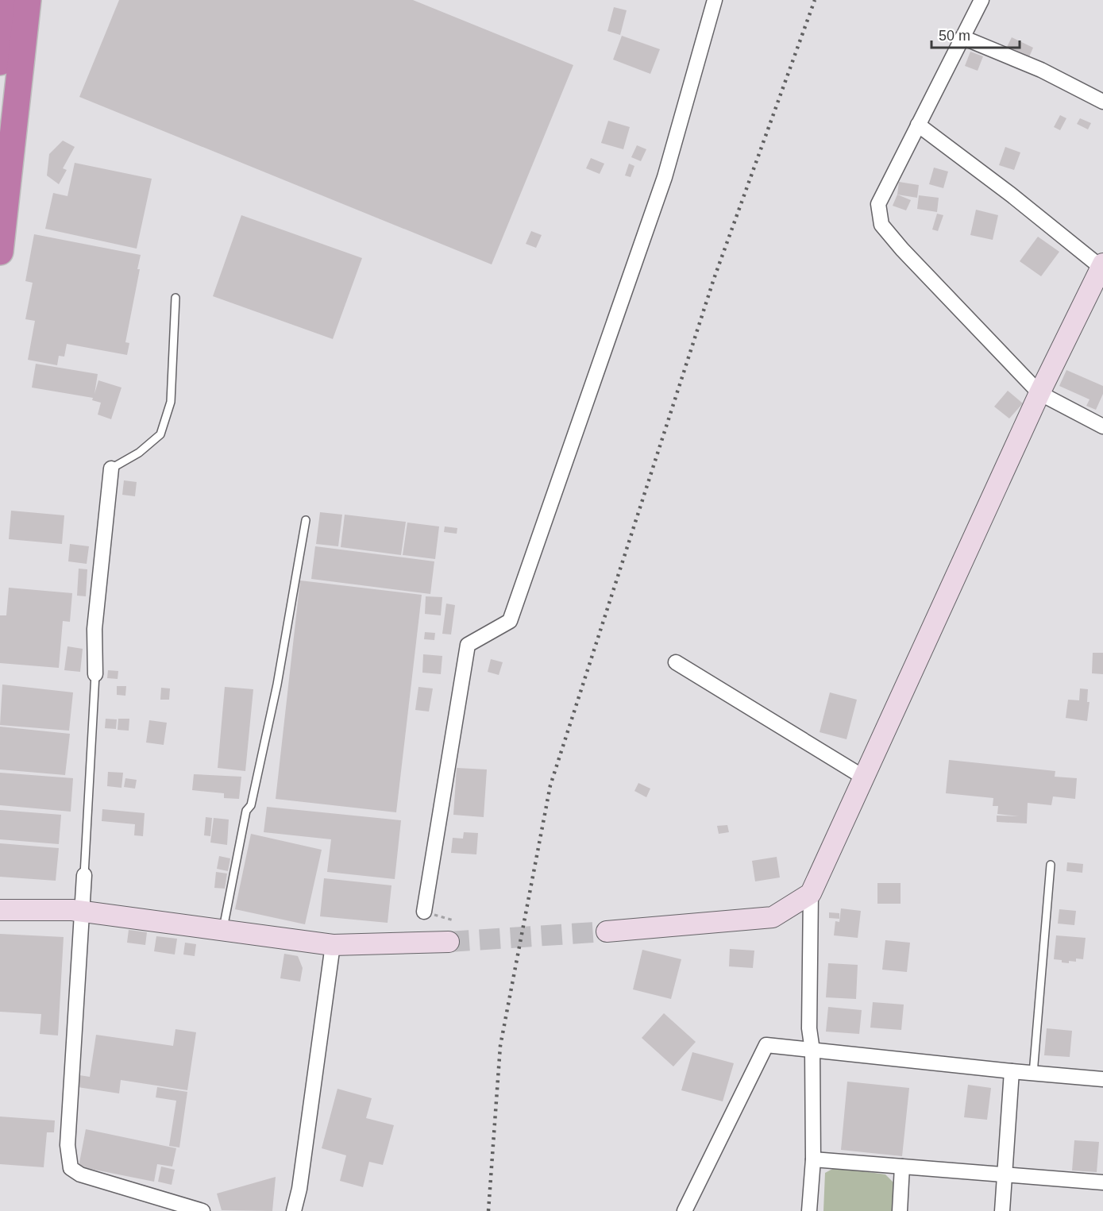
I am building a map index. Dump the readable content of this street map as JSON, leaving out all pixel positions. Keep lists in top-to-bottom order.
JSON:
{
  "scale_bar": "50 m"
}
